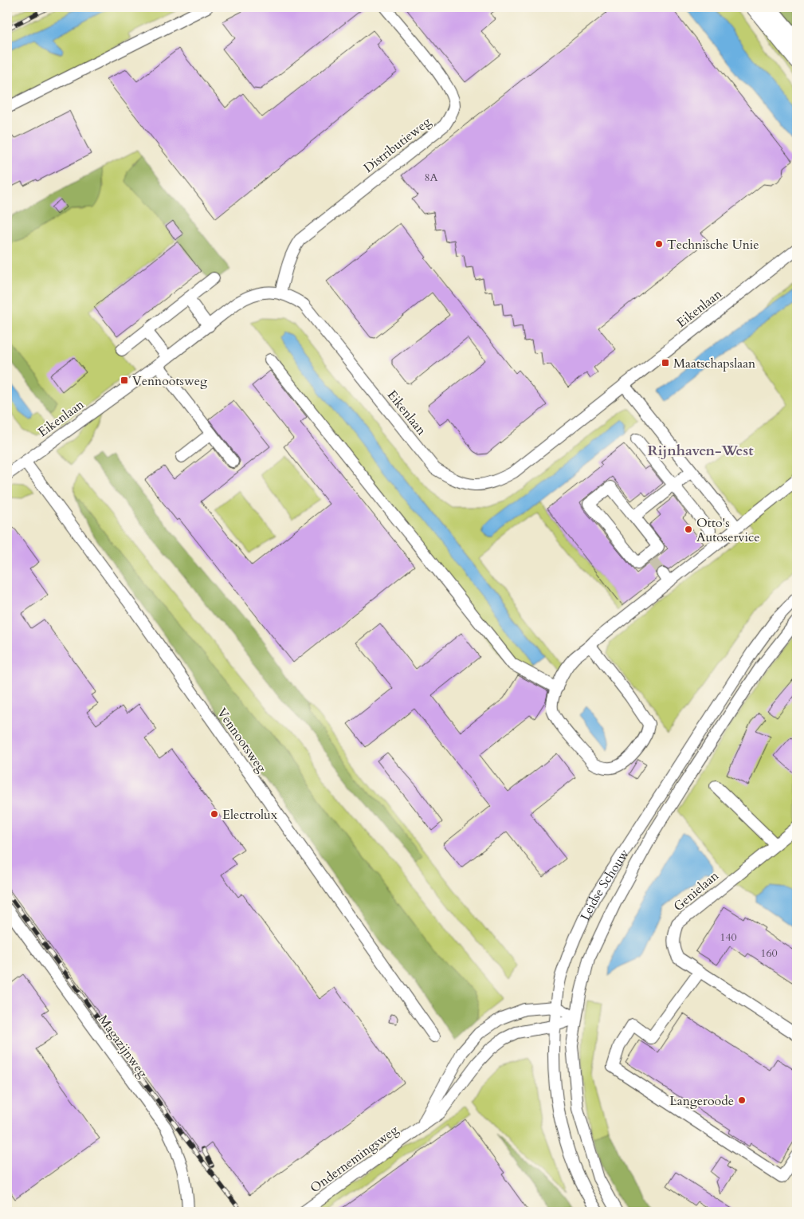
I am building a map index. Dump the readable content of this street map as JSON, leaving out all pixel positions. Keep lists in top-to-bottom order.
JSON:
{
  "streets": {
    "street": [
      "Distributieweg",
      "Eikenlaan",
      "Vennootsweg",
      "Leidse Schouw",
      "Genielaan",
      "Magazijnweg",
      "Ondernemingsweg"
    ]
  },
  "crossings": [
    ["Distributieweg", "Eikenlaan"],
    ["Eikenlaan", "Vennootsweg"],
    ["Leidse Schouw", "Ondernemingsweg"]
  ],
  "districts": ["Rijnhaven-West"],
  "places": {
    "other": [
      "Technische Unie",
      "Otto's Autoservice",
      "Electrolux",
      "Langeroode"
    ],
    "transit": ["Maatschapslaan", "Vennootsweg"]
  },
  "house_numbers": ["8A", "140", "160"]
}
